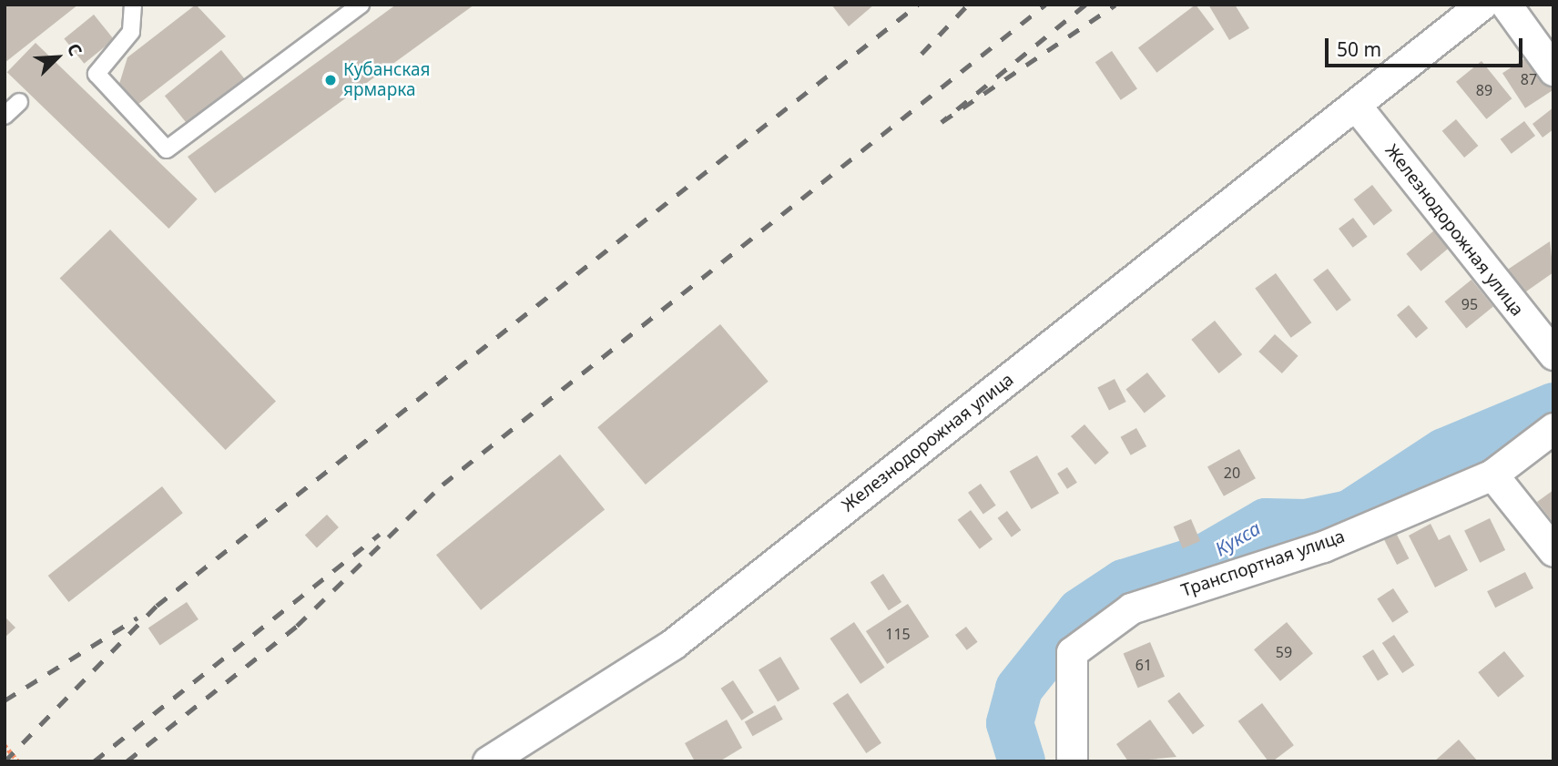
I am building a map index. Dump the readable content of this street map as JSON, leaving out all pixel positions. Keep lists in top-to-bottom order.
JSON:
{
  "streets": {
    "street": ["Железнодорожная улица", "Транспортная улица"]
  },
  "water": ["Кукса"],
  "places": ["Кубанская ярмарка"],
  "house_numbers": [
    "87",
    "89",
    "95",
    "20",
    "115",
    "59",
    "61"
  ],
  "scale_bar": "50 m",
  "north": "top right"
}
